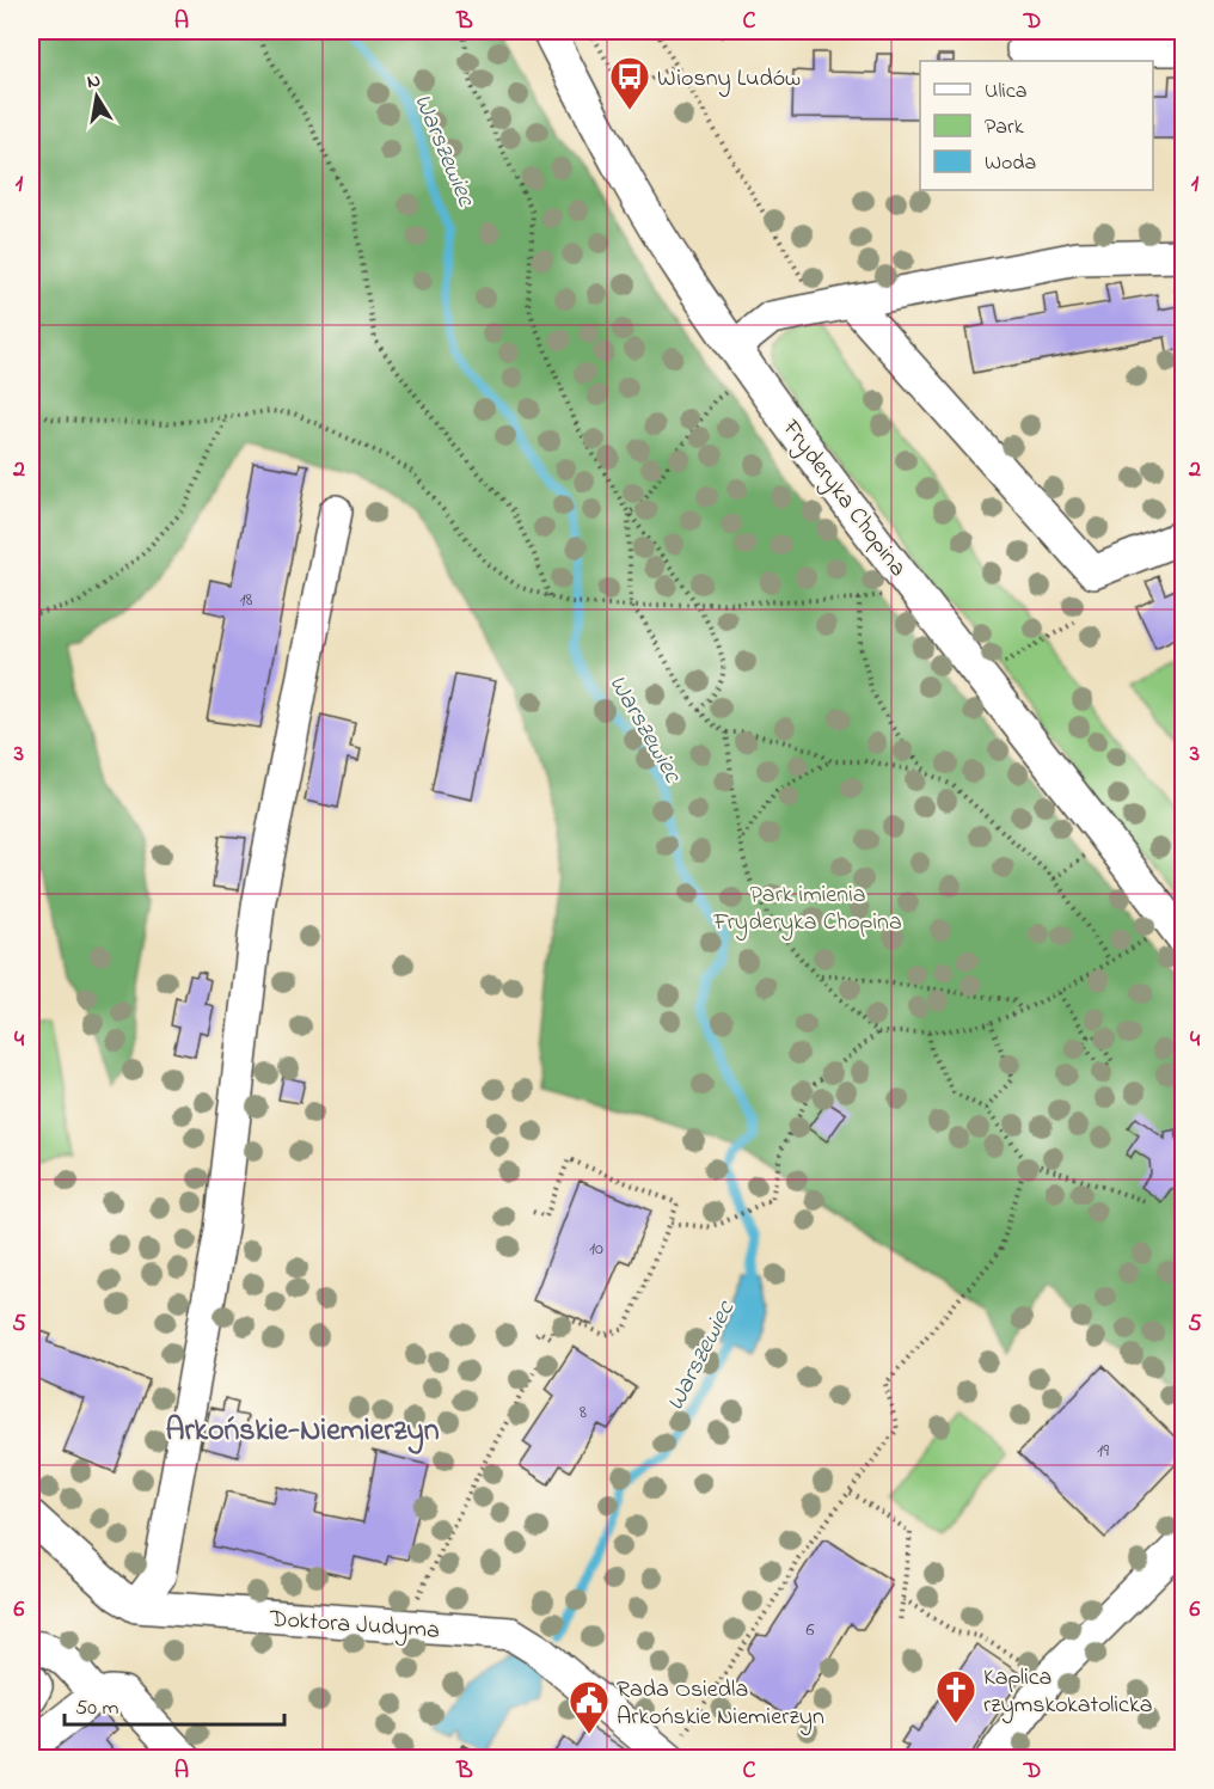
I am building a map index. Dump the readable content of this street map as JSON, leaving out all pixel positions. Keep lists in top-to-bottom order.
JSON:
{
  "streets": {
    "street": ["Fryderyka Chopina", "Doktora Judyma"]
  },
  "districts": ["Arkońskie-Niemierzyn"],
  "water": ["Warszewiec"],
  "parks": ["Park imienia Fryderyka Chopina"],
  "places": {
    "bus stop": ["Wiosny Ludów"],
    "church": ["Kaplica rzymskokatolicka"],
    "public building": ["Rada Osiedla Arkońskie Niemierzyn"]
  },
  "house_numbers": [
    "18",
    "10",
    "8",
    "19",
    "6"
  ],
  "legend": ["Ulica", "Park", "Woda"],
  "scale_bar": "50 m",
  "north": "top",
  "grid": {
    "columns": [
      "A",
      "B",
      "C",
      "D"
    ],
    "rows": [
      "1",
      "2",
      "3",
      "4",
      "5",
      "6"
    ]
  }
}
